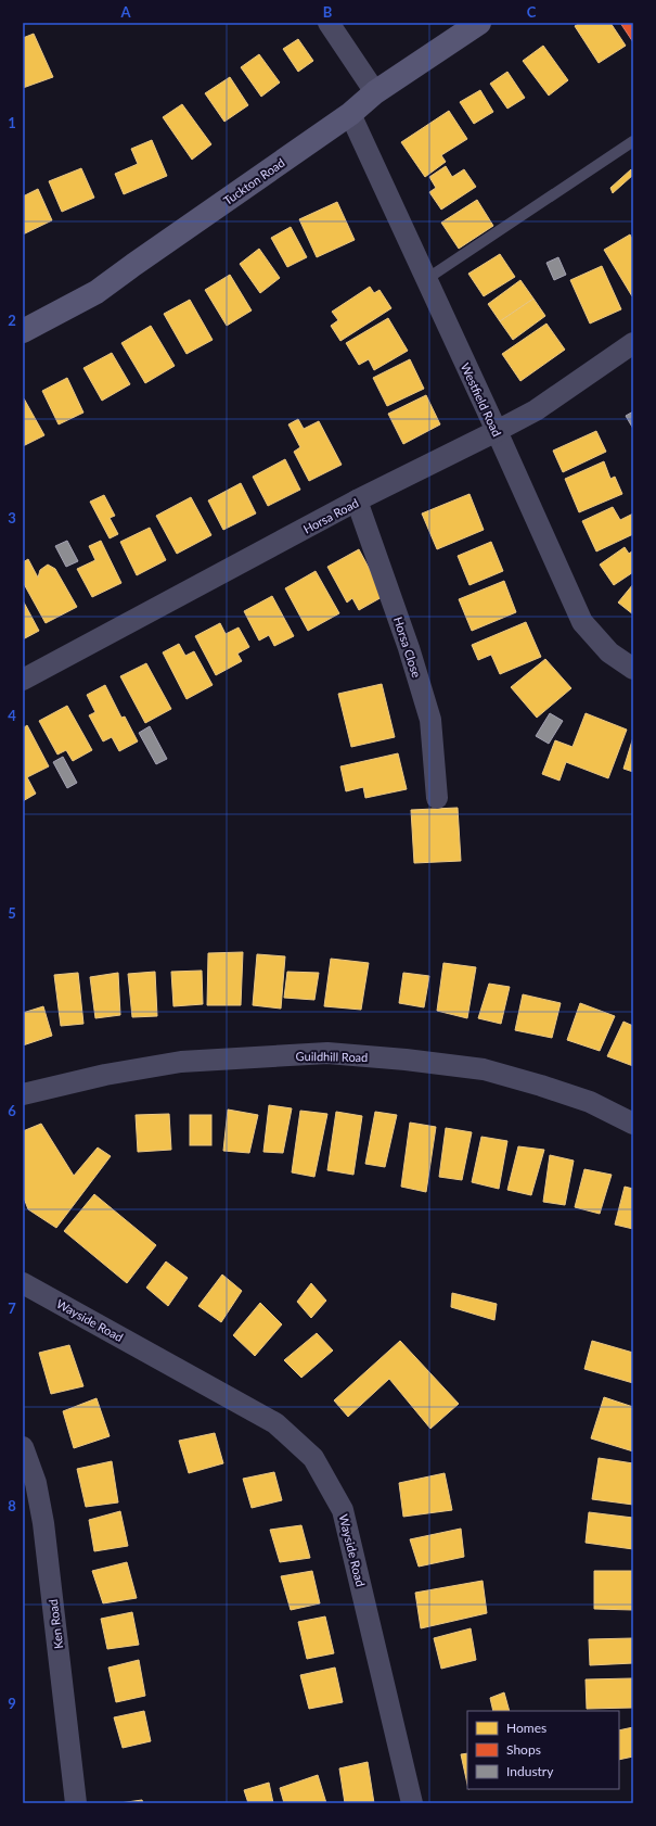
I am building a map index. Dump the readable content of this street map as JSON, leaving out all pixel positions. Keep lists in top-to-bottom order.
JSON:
{
  "streets": {
    "street": [
      "Tuckton Road",
      "Westfield Road",
      "Horsa Road",
      "Horsa Close",
      "Guildhill Road",
      "Wayside Road",
      "Ken Road"
    ]
  },
  "crossings": [
    ["Tuckton Road", "Westfield Road"],
    ["Westfield Road", "Horsa Road"],
    ["Horsa Road", "Horsa Close"]
  ],
  "legend": ["Homes", "Shops", "Industry"],
  "grid": {
    "columns": ["A", "B", "C"],
    "rows": [
      "1",
      "2",
      "3",
      "4",
      "5",
      "6",
      "7",
      "8",
      "9"
    ]
  }
}
